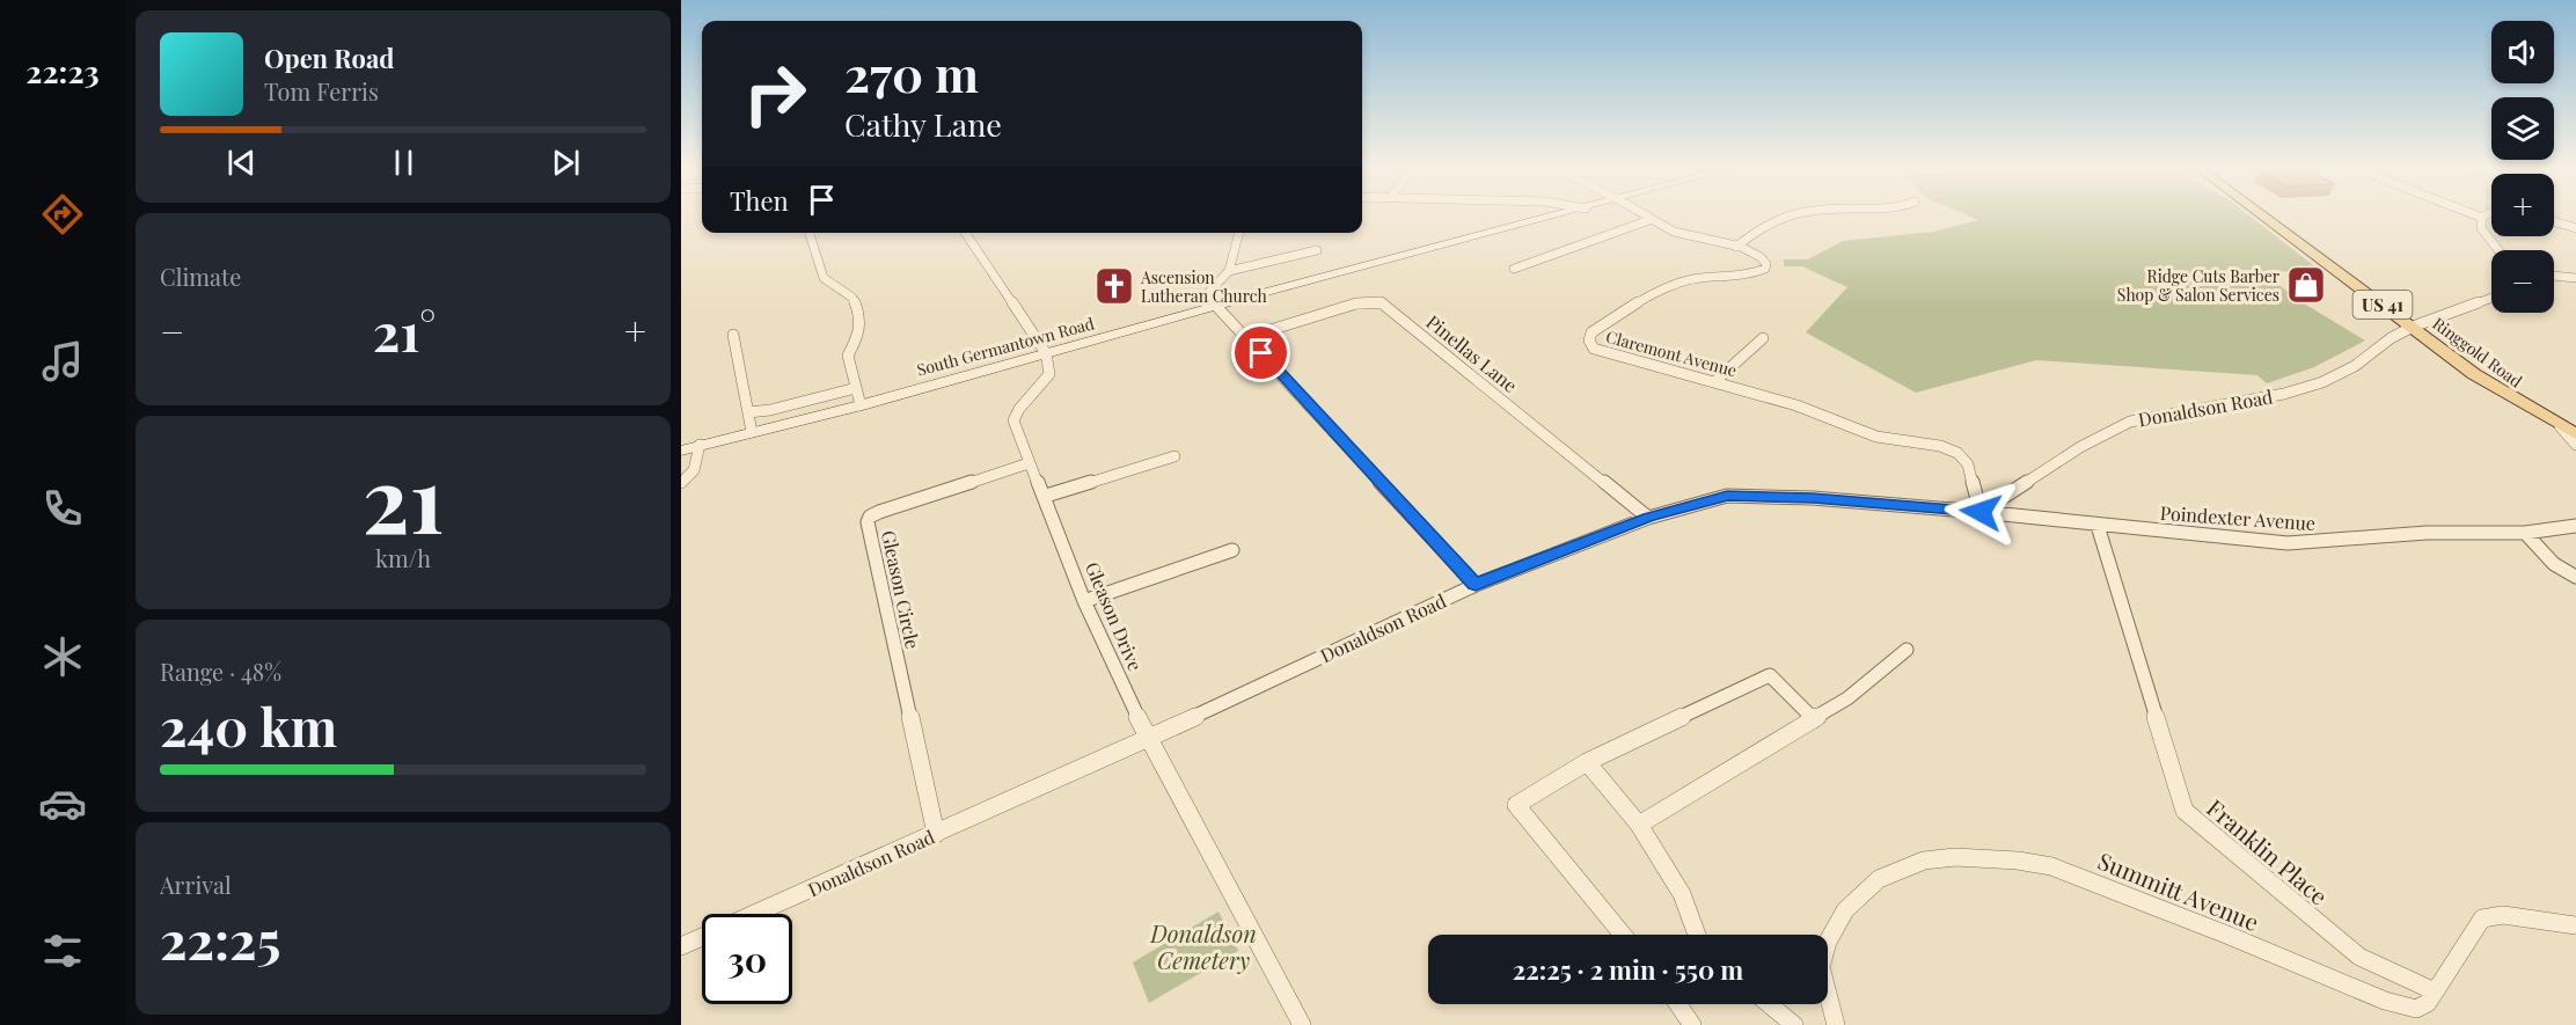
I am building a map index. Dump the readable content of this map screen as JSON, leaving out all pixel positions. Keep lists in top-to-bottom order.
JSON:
{
  "streets": {
    "main road": ["US 41", "South Germantown Road", "Ringgold Road"],
    "street": [
      "Pinellas Lane",
      "Claremont Avenue",
      "Donaldson Road",
      "Poindexter Avenue",
      "Gleason Circle",
      "Gleason Drive",
      "Franklin Place",
      "Summitt Avenue"
    ]
  },
  "crossings": [
    ["South Germantown Road", "Gleason Drive"],
    ["Ringgold Road", "Donaldson Road"],
    ["Pinellas Lane", "Donaldson Road"],
    ["Claremont Avenue", "Donaldson Road"],
    ["Claremont Avenue", "Poindexter Avenue"],
    ["Donaldson Road", "Poindexter Avenue"],
    ["Donaldson Road", "Gleason Circle"],
    ["Donaldson Road", "Gleason Drive"],
    ["Poindexter Avenue", "Franklin Place"],
    ["Gleason Circle", "Gleason Drive"],
    ["Franklin Place", "Summitt Avenue"]
  ],
  "parks": ["Donaldson Cemetery"],
  "places": {
    "shop": ["Ridge Cuts Barber Shop & Salon Services"],
    "church": ["Ascension Lutheran Church"]
  },
  "page": {
    "tabs": "22:23",
    "map_buttons": ["+", "−"],
    "turn": ["270 m", "Cathy Lane"],
    "song": ["Open Road", "Tom Ferris"],
    "then": "Then",
    "tile": [
      "Climate",
      ["21", "km/h"],
      ["Range · 48%", "240 km"],
      ["Arrival", "22:25"]
    ],
    "heat": ["−", "21°", "+"],
    "limit": "30",
    "trip": "22:25 · 2 min · 550 m"
  }
}
